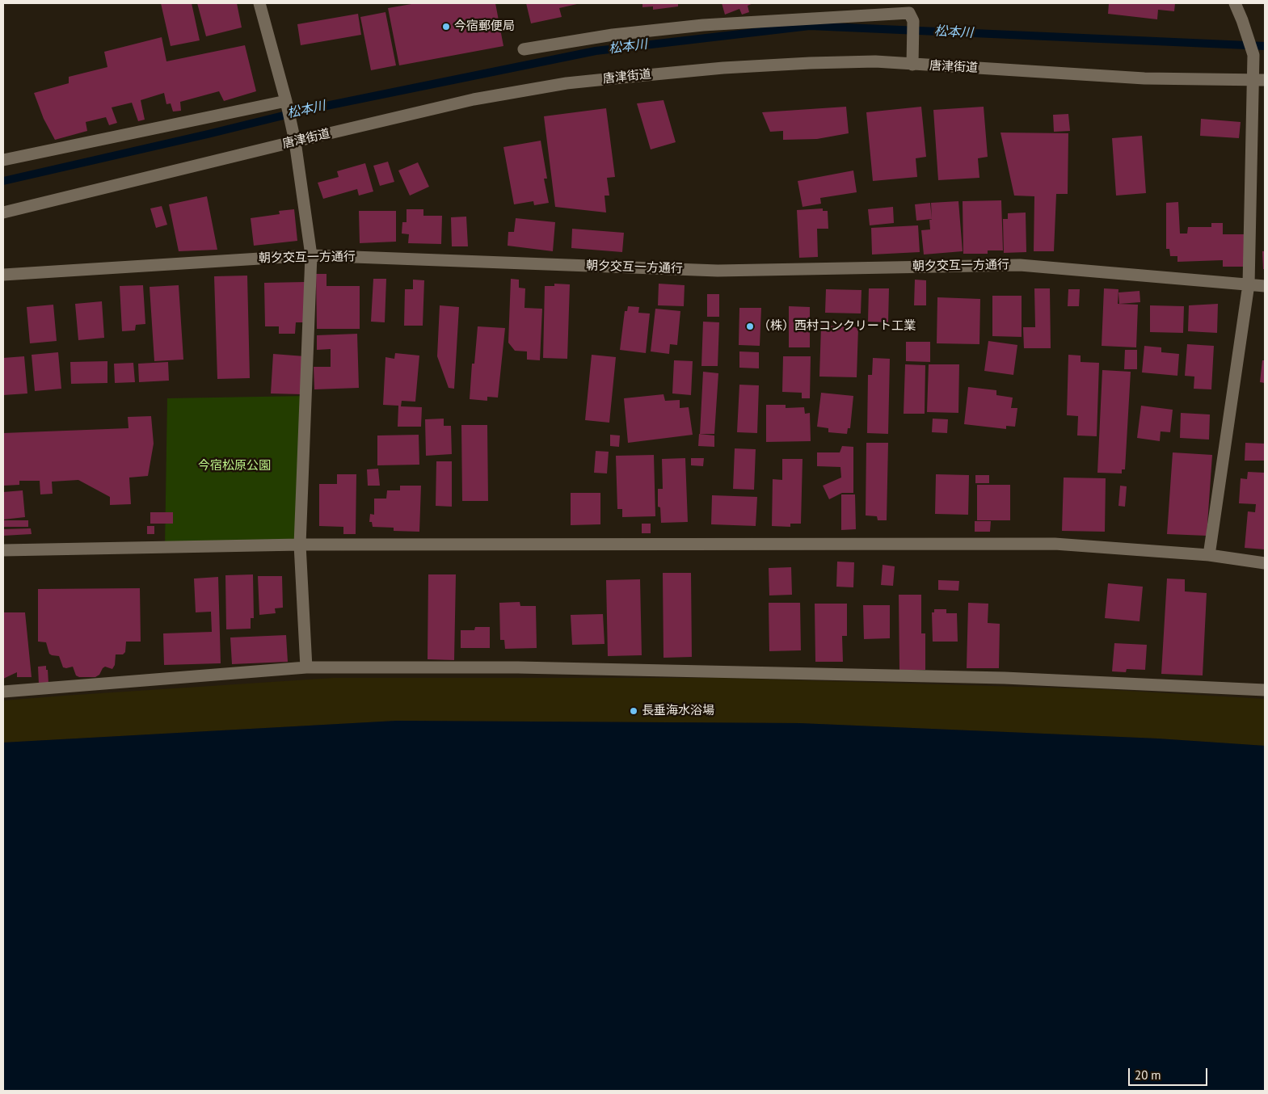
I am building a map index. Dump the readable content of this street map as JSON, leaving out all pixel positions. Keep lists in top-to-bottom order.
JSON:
{
  "streets": {
    "street": ["唐津街道", "朝夕交互一方通行"]
  },
  "water": ["松本川"],
  "parks": ["今宿松原公園"],
  "places": ["今宿郵便局", "（株）西村コンクリート工業", "長垂海水浴場"],
  "scale_bar": "20 m"
}
